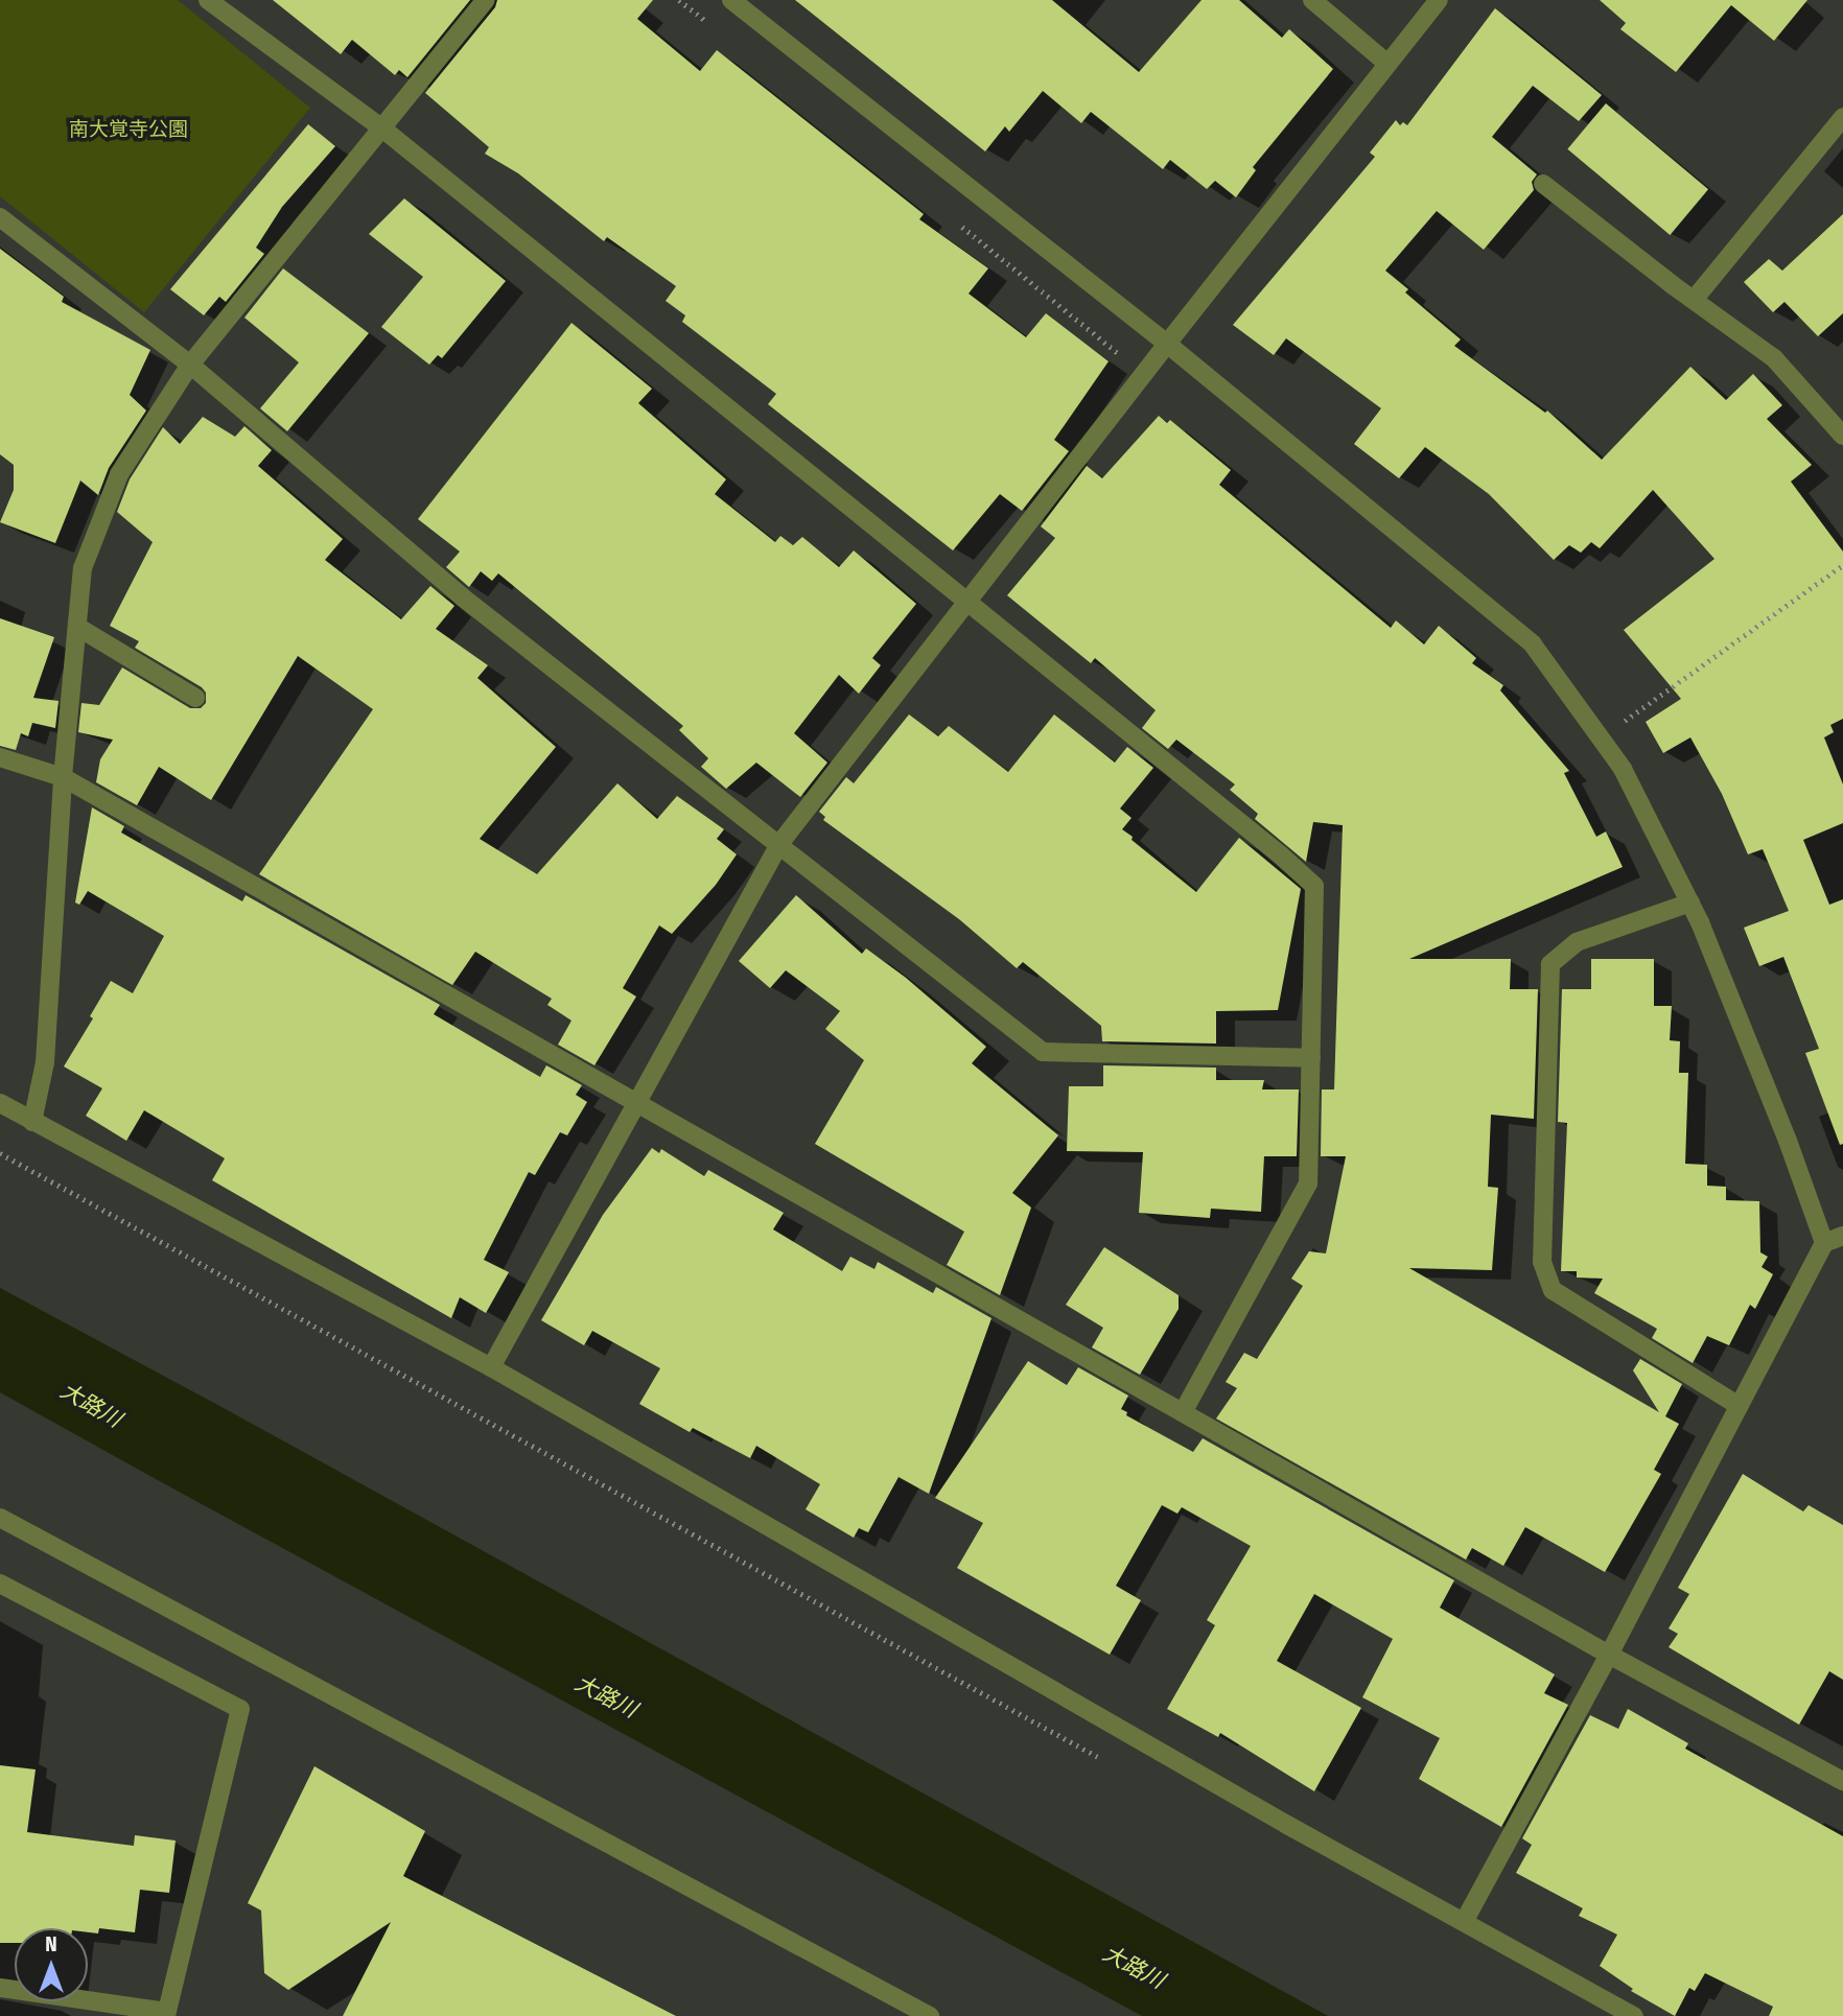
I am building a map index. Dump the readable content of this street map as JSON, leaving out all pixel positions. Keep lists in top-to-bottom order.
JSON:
{
  "water": ["大路川"],
  "parks": ["南大覚寺公園"],
  "north": "top"
}
